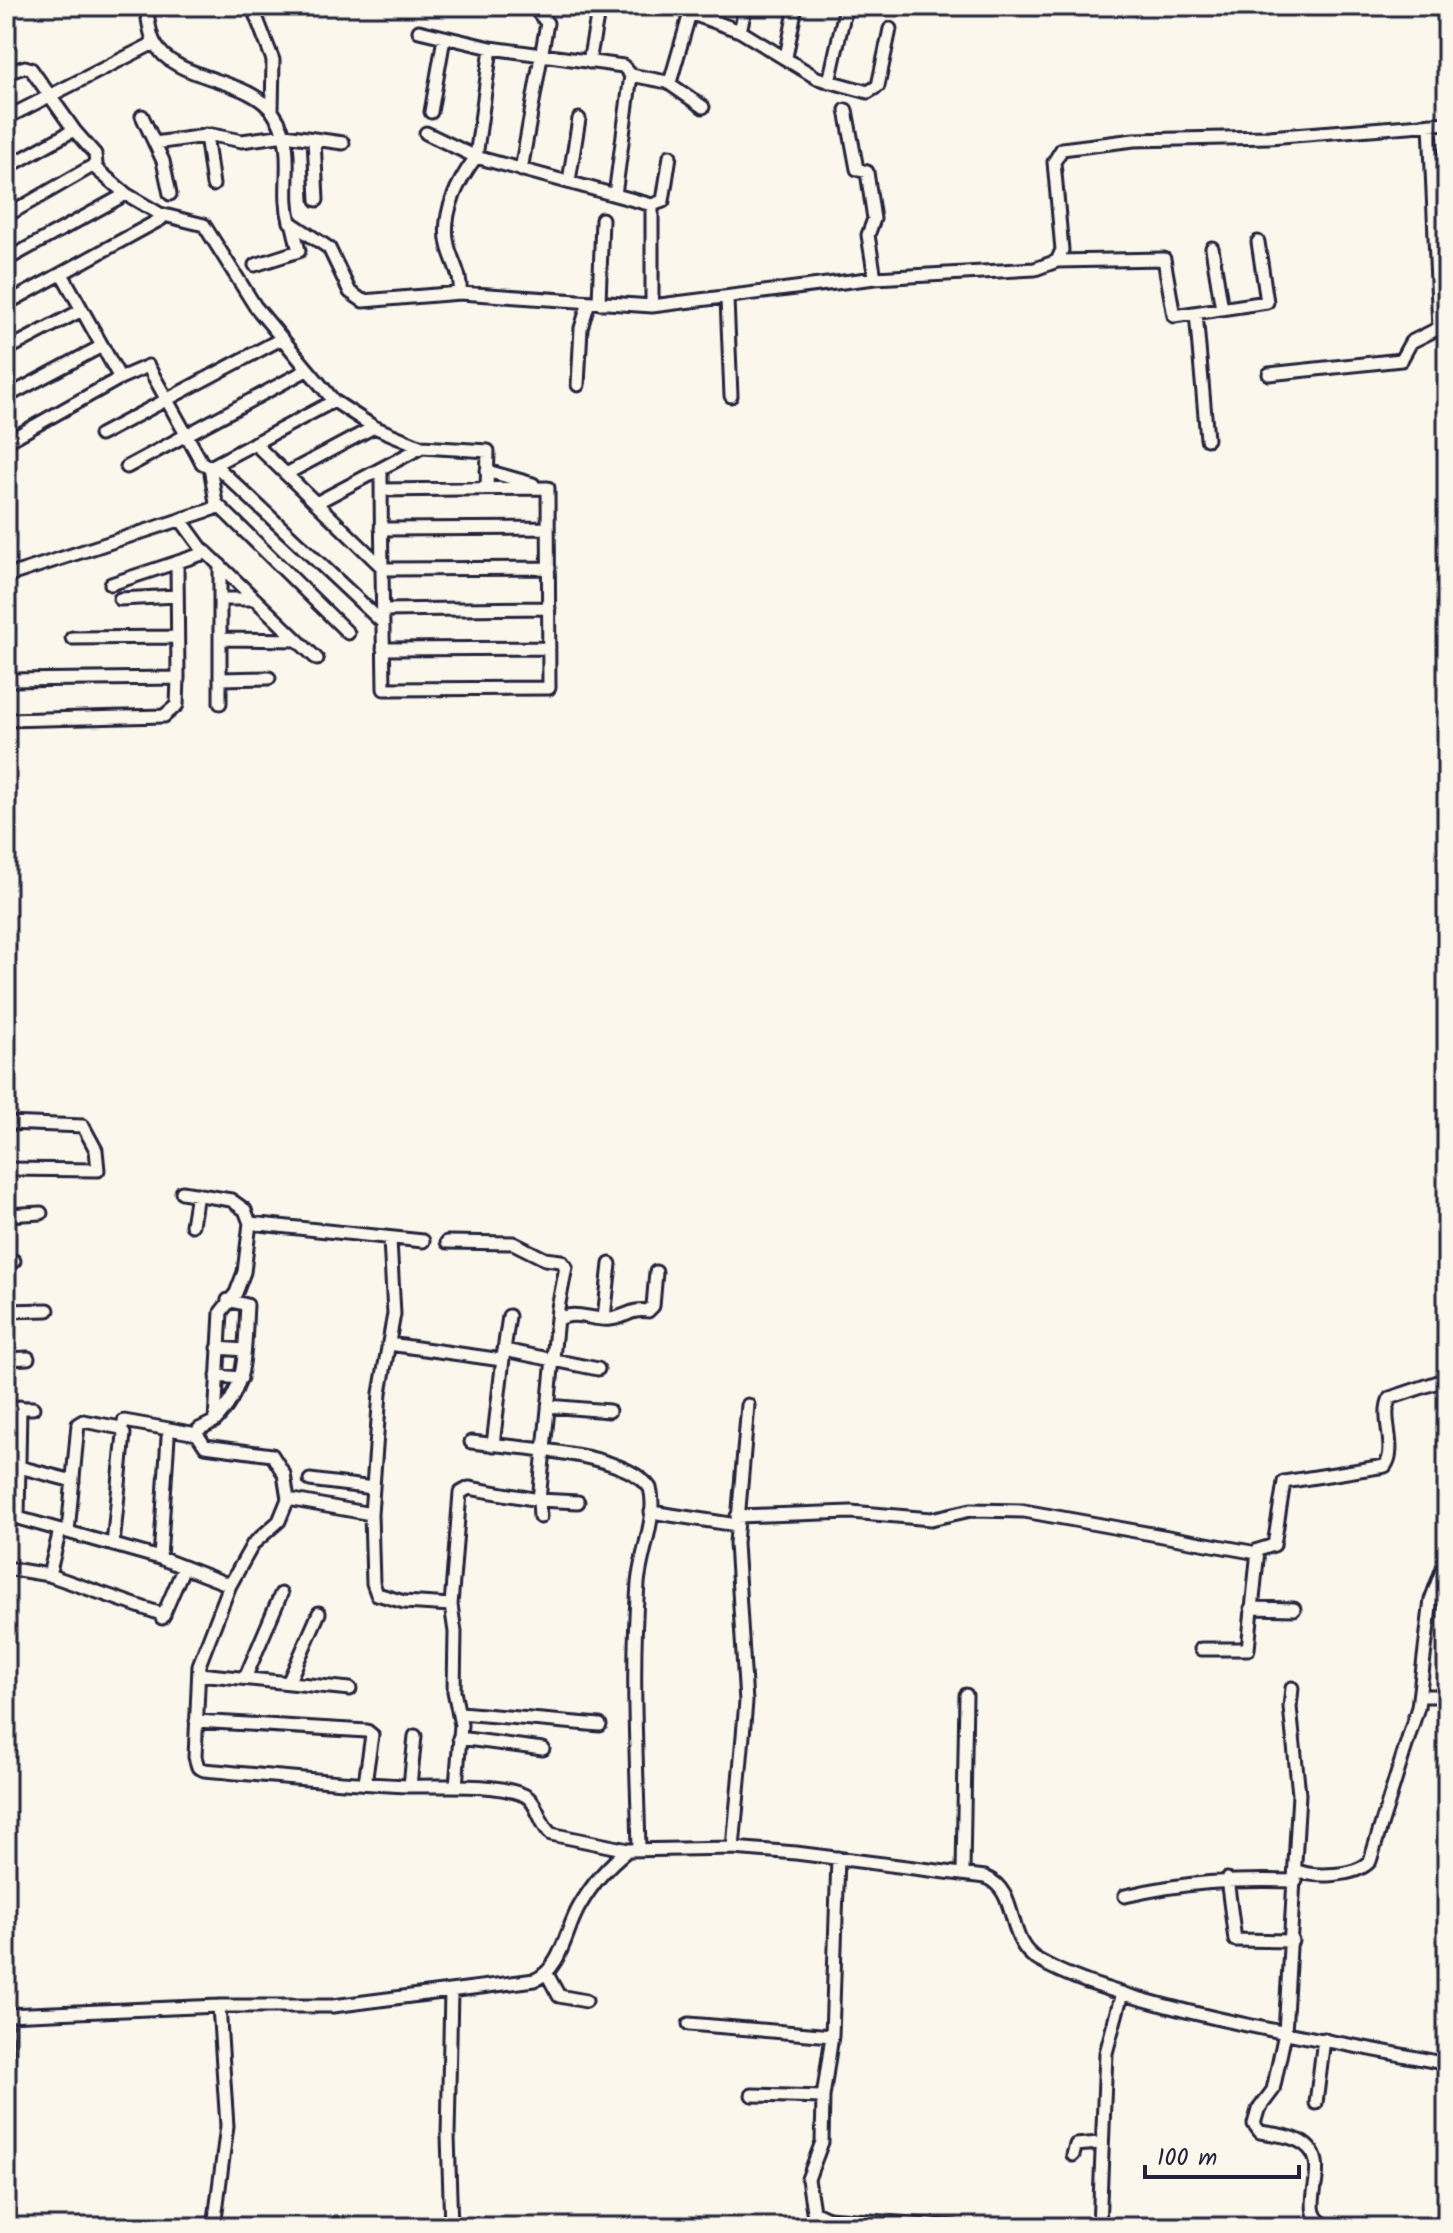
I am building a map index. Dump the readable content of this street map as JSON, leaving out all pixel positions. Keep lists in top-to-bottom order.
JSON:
{
  "scale_bar": "100 m"
}
